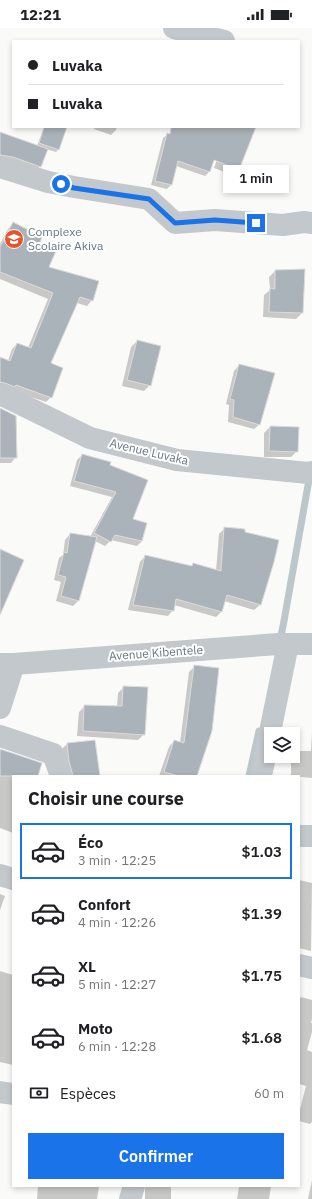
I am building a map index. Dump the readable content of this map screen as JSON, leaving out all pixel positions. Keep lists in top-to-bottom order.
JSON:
{
  "streets": {
    "street": ["Avenue Luvaka", "Avenue Kibentele"]
  },
  "places": {
    "school or university": ["Complexe Scolaire Akiva"]
  },
  "page": {
    "status": "12:21",
    "banner": ["Luvaka", "Luvaka"],
    "bubble": "1 min",
    "heading": "Choisir une course",
    "list": [
      {
        "name": "Éco",
        "note": "3 min · 12:25",
        "value": "$1.03"
      },
      {
        "name": "Confort",
        "note": "4 min · 12:26",
        "value": "$1.39"
      },
      {
        "name": "XL",
        "note": "5 min · 12:27",
        "value": "$1.75"
      },
      {
        "name": "Moto",
        "note": "6 min · 12:28",
        "value": "$1.68"
      }
    ],
    "pay": ["Espèces", "60 m"],
    "buttons": "Confirmer"
  }
}
